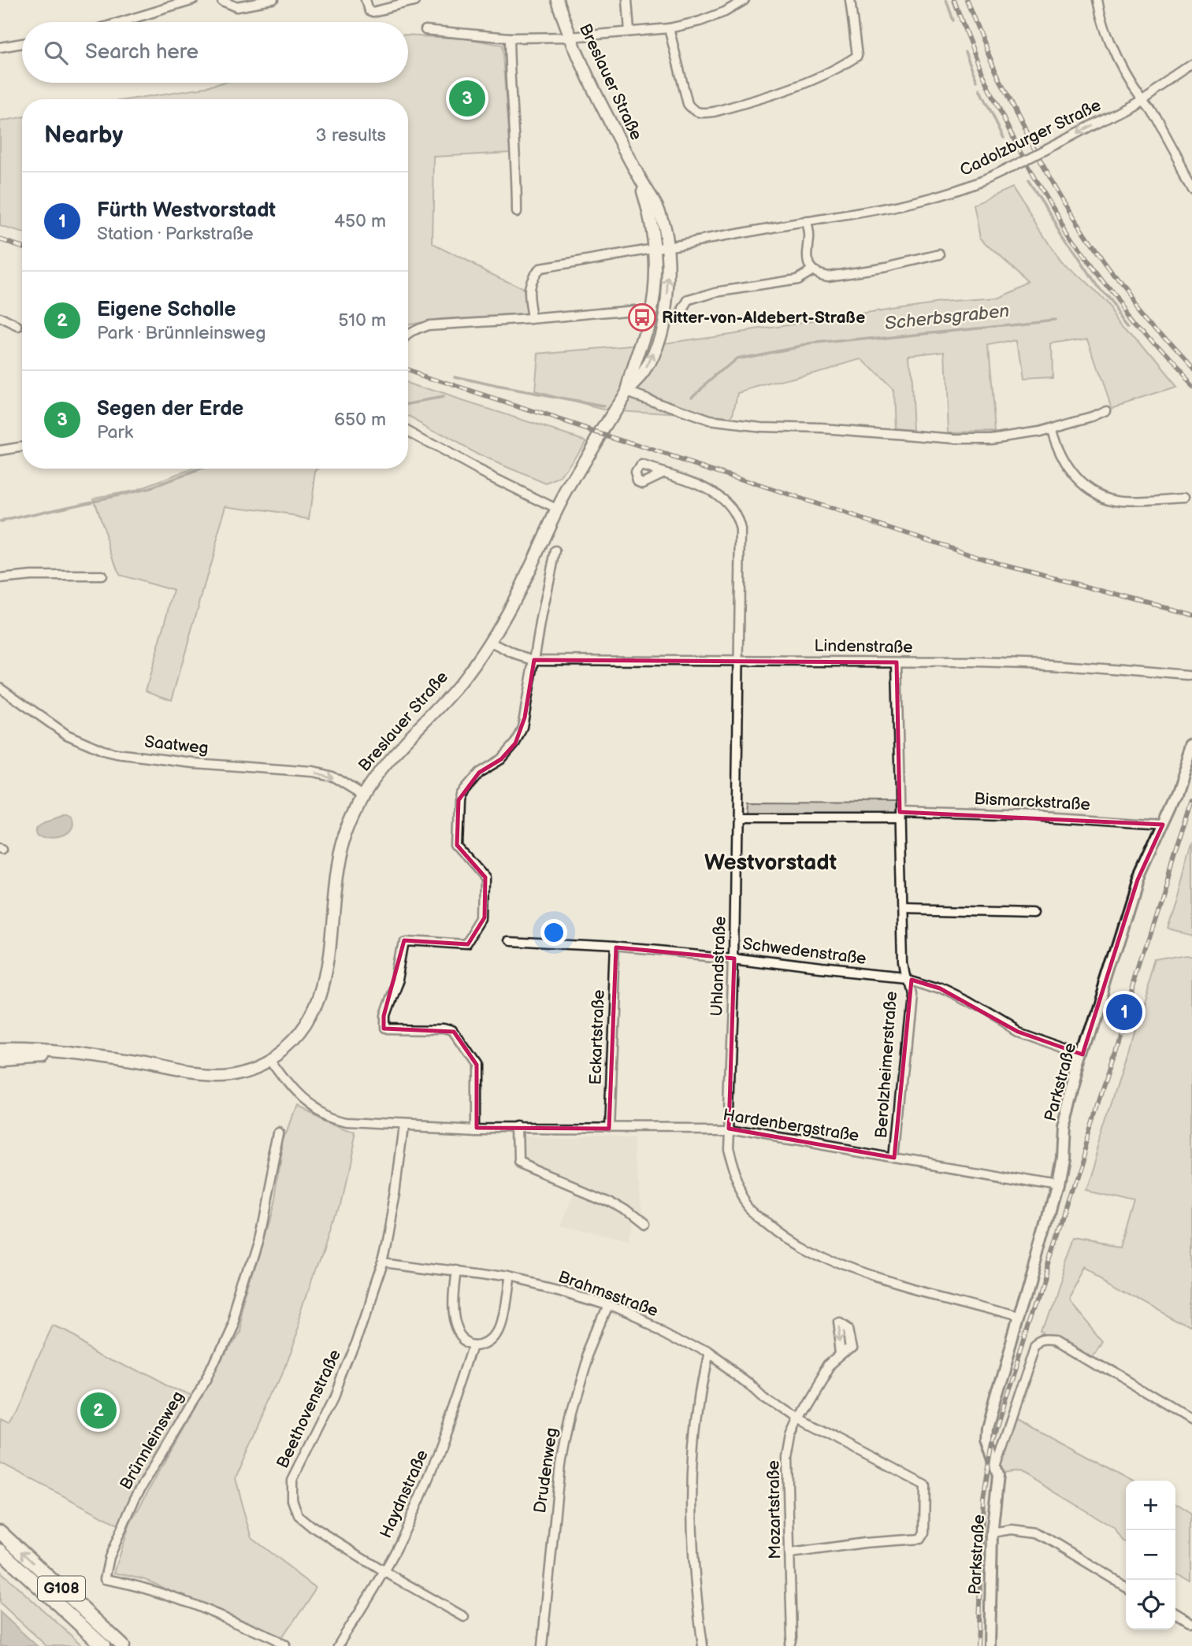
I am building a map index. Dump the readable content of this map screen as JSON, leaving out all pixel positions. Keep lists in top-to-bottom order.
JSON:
{
  "streets": {
    "highway": ["G108"],
    "main road": ["Breslauer Straße"],
    "street": [
      "Cadolzburger Straße",
      "Lindenstraße",
      "Saatweg",
      "Bismarckstraße",
      "Schwedenstraße",
      "Uhlandstraße",
      "Eckartstraße",
      "Berolzheimerstraße",
      "Parkstraße",
      "Hardenbergstraße",
      "Brahmsstraße",
      "Beethovenstraße",
      "Brünnleinsweg",
      "Drudenweg",
      "Haydnstraße",
      "Mozartstraße"
    ]
  },
  "crossings": [
    ["Breslauer Straße", "Cadolzburger Straße"],
    ["Breslauer Straße", "Lindenstraße"],
    ["Breslauer Straße", "Saatweg"],
    ["Breslauer Straße", "Hardenbergstraße"],
    ["Lindenstraße", "Uhlandstraße"],
    ["Lindenstraße", "Berolzheimerstraße"],
    ["Bismarckstraße", "Uhlandstraße"],
    ["Bismarckstraße", "Berolzheimerstraße"],
    ["Bismarckstraße", "Parkstraße"],
    ["Schwedenstraße", "Uhlandstraße"],
    ["Schwedenstraße", "Eckartstraße"],
    ["Schwedenstraße", "Berolzheimerstraße"],
    ["Schwedenstraße", "Parkstraße"],
    ["Uhlandstraße", "Parkstraße"],
    ["Uhlandstraße", "Hardenbergstraße"],
    ["Eckartstraße", "Hardenbergstraße"],
    ["Berolzheimerstraße", "Hardenbergstraße"],
    ["Parkstraße", "Hardenbergstraße"],
    ["Hardenbergstraße", "Beethovenstraße"],
    ["Brahmsstraße", "Beethovenstraße"],
    ["Brahmsstraße", "Drudenweg"],
    ["Brahmsstraße", "Mozartstraße"],
    ["Beethovenstraße", "Haydnstraße"]
  ],
  "one_way": ["Saatweg"],
  "districts": ["Westvorstadt"],
  "water": ["Scherbsgraben"],
  "places": {
    "bus stop": ["Ritter-von-Aldebert-Straße"]
  },
  "page": {
    "search": "Search here",
    "pins": ["3", "1", "2"],
    "heading": ["Nearby", "3 results"],
    "list": [
      {
        "mark": "1",
        "name": "Fürth Westvorstadt",
        "note": "Station · Parkstraße",
        "value": "450 m"
      },
      {
        "mark": "2",
        "name": "Eigene Scholle",
        "note": "Park · Brünnleinsweg",
        "value": "510 m"
      },
      {
        "mark": "3",
        "name": "Segen der Erde",
        "note": "Park",
        "value": "650 m"
      }
    ],
    "map_buttons": ["+", "−"]
  }
}
